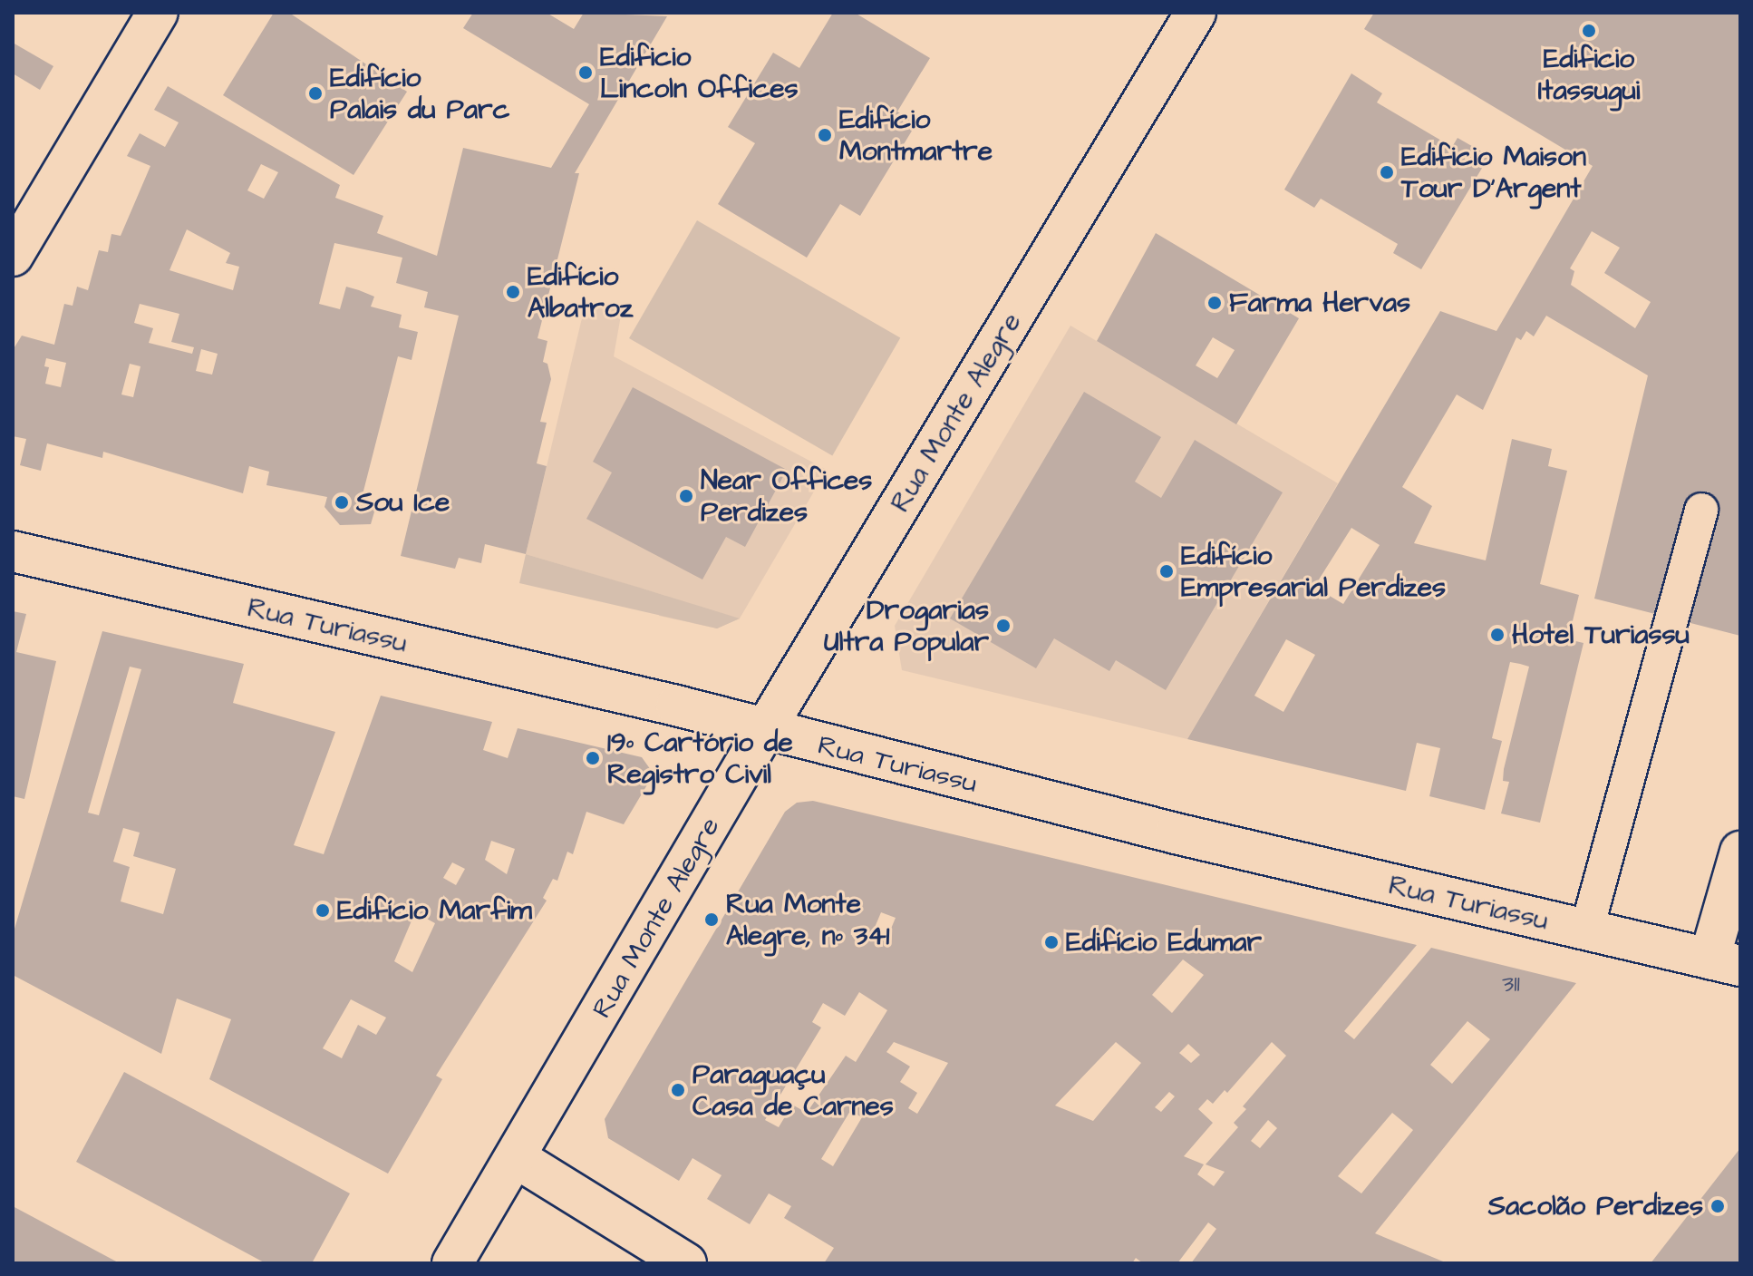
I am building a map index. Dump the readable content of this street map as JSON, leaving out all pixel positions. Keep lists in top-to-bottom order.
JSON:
{
  "streets": {
    "street": ["Rua Monte Alegre", "Rua Turiassu"]
  },
  "crossings": [
    ["Rua Monte Alegre", "Rua Turiassu"]
  ],
  "places": [
    "Edificio Itassugui",
    "Edificio Lincoln Offices",
    "Edifício Palais du Parc",
    "Edifício Montmartre",
    "Edificio Maison Tour D'Argent",
    "Edifício Albatroz",
    "Farma Hervas",
    "Near Offices Perdizes",
    "Sou Ice",
    "Edifício Empresarial Perdizes",
    "Drogarias Ultra Popular",
    "Hotel Turiassu",
    "19º Cartório de Registro Civil",
    "Edifício Marfim",
    "Rua Monte Alegre, nº 341",
    "Edifício Edumar",
    "Paraguaçu Casa de Carnes",
    "Sacolão Perdizes"
  ],
  "house_numbers": ["311"]
}
